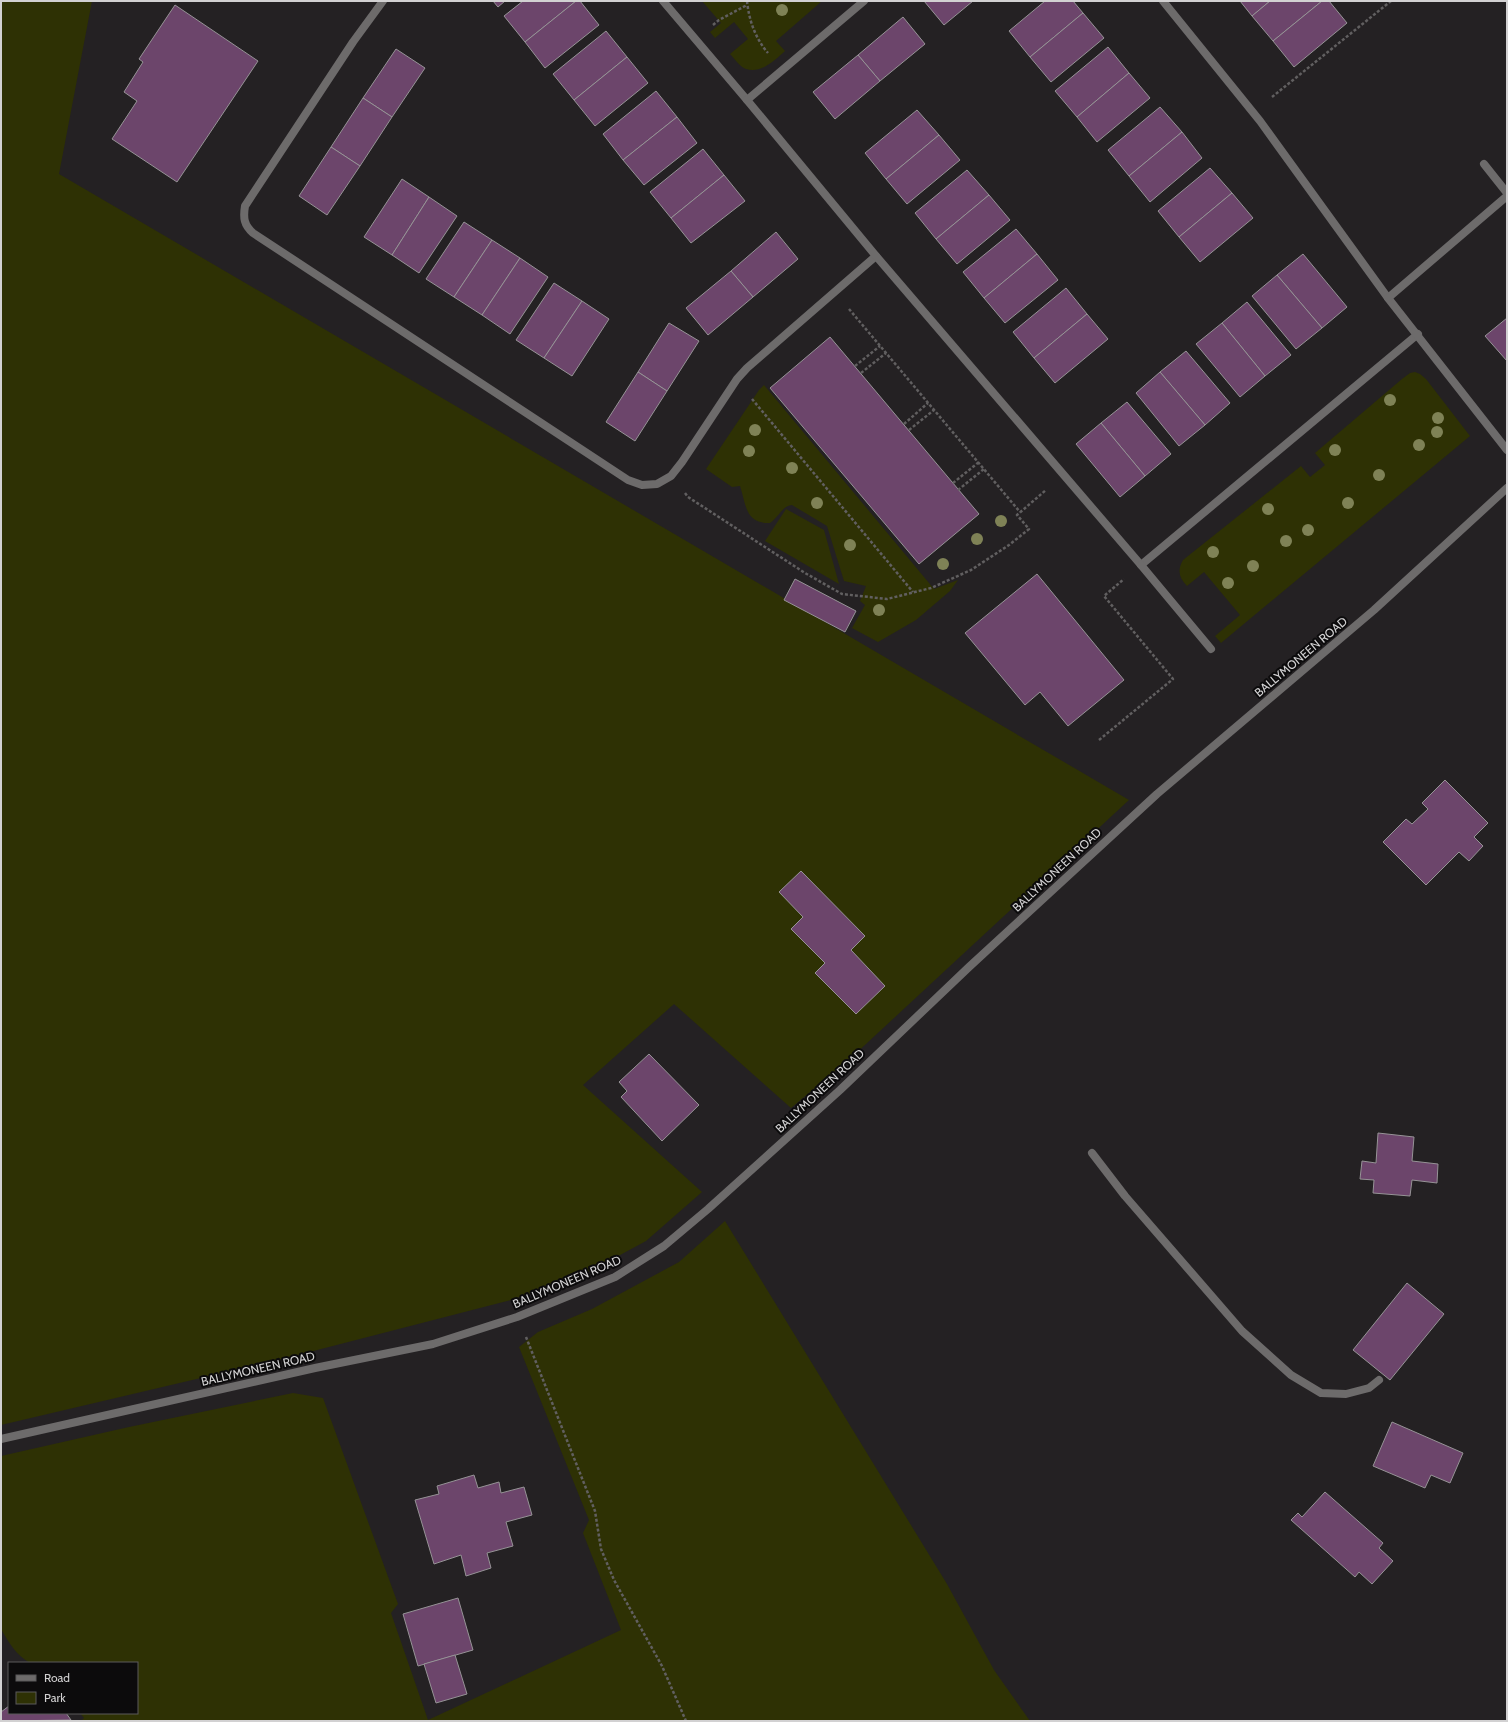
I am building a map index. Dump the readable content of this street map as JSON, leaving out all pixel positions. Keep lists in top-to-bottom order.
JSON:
{
  "streets": {
    "street": ["BALLYMONEEN ROAD"]
  },
  "legend": ["Road", "Park"]
}
